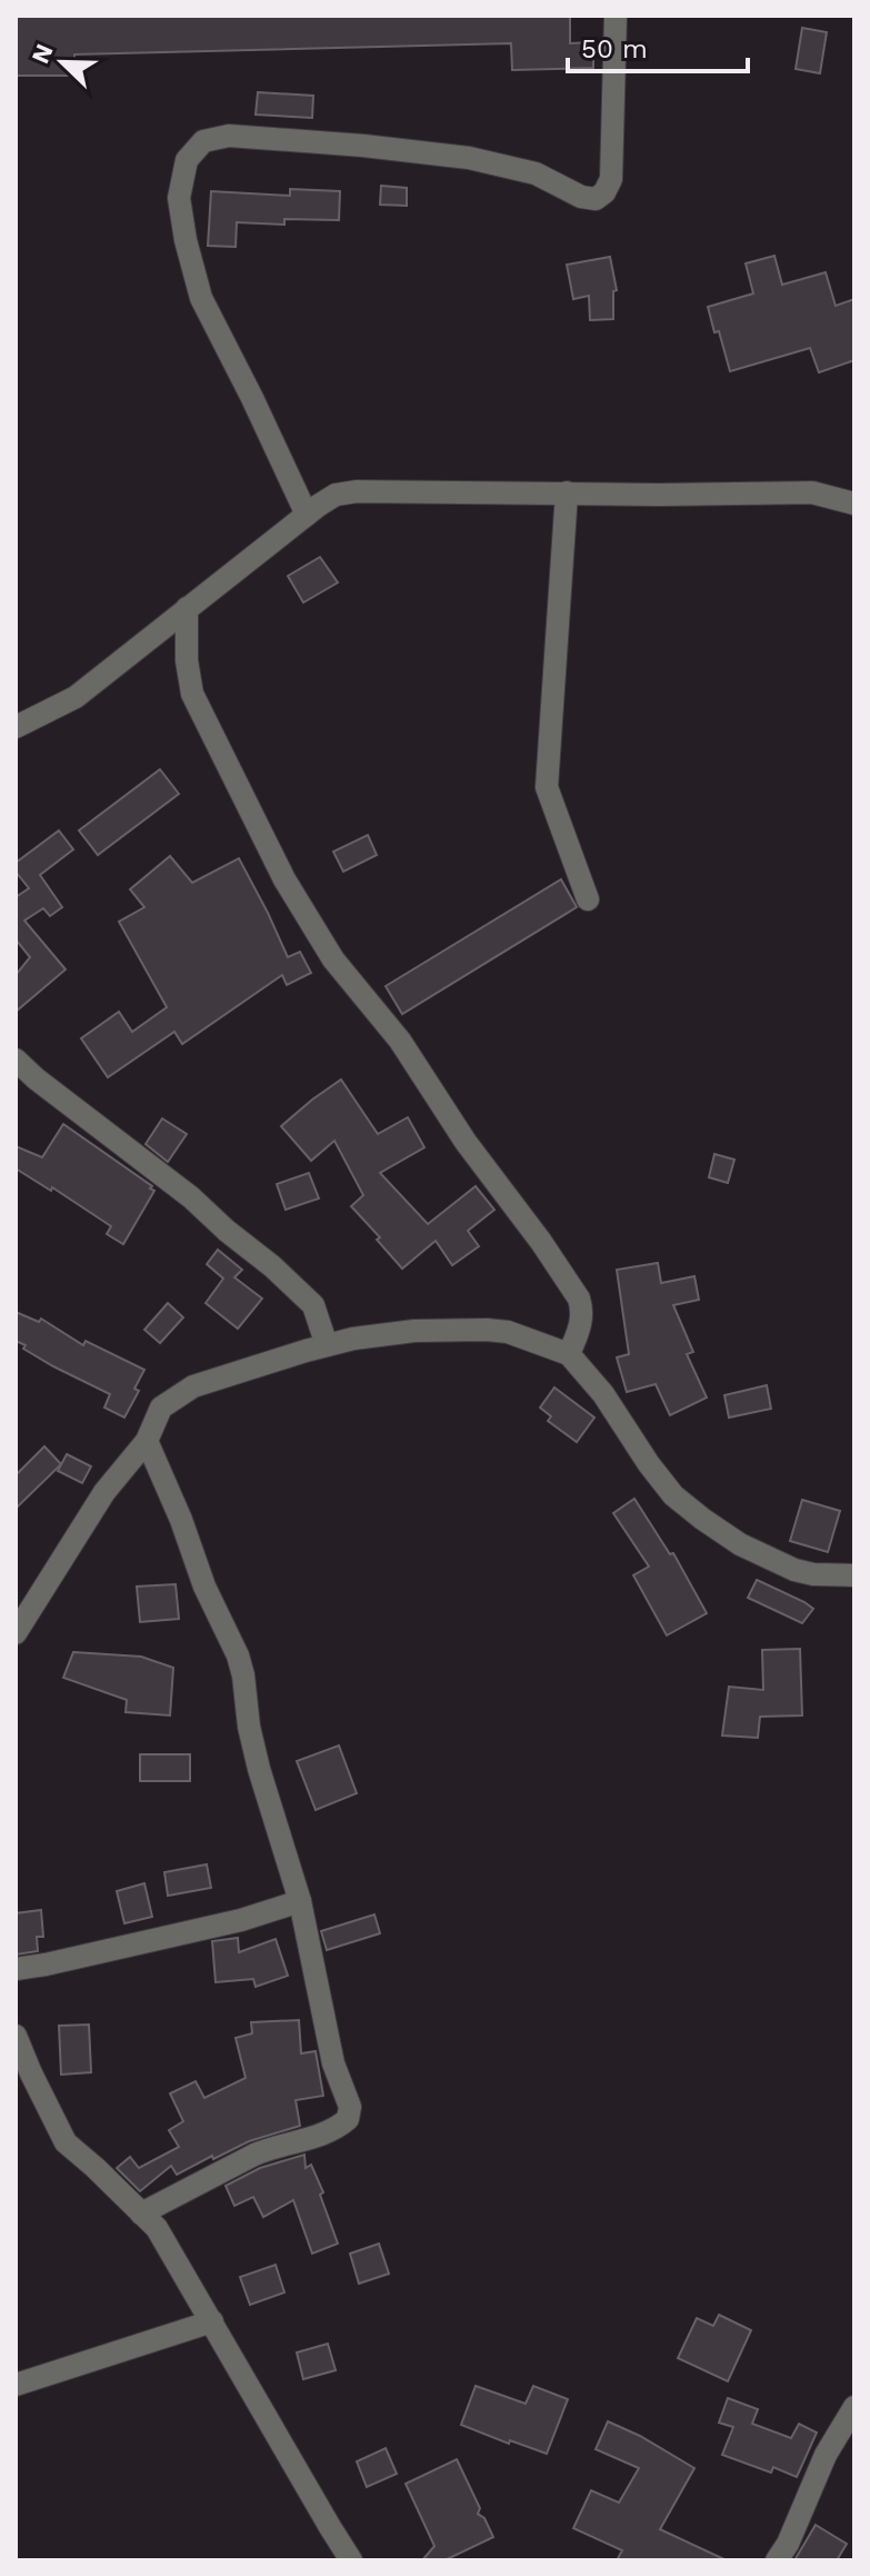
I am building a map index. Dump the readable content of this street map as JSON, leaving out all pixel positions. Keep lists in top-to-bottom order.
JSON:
{
  "scale_bar": "50 m",
  "north": "top left"
}
